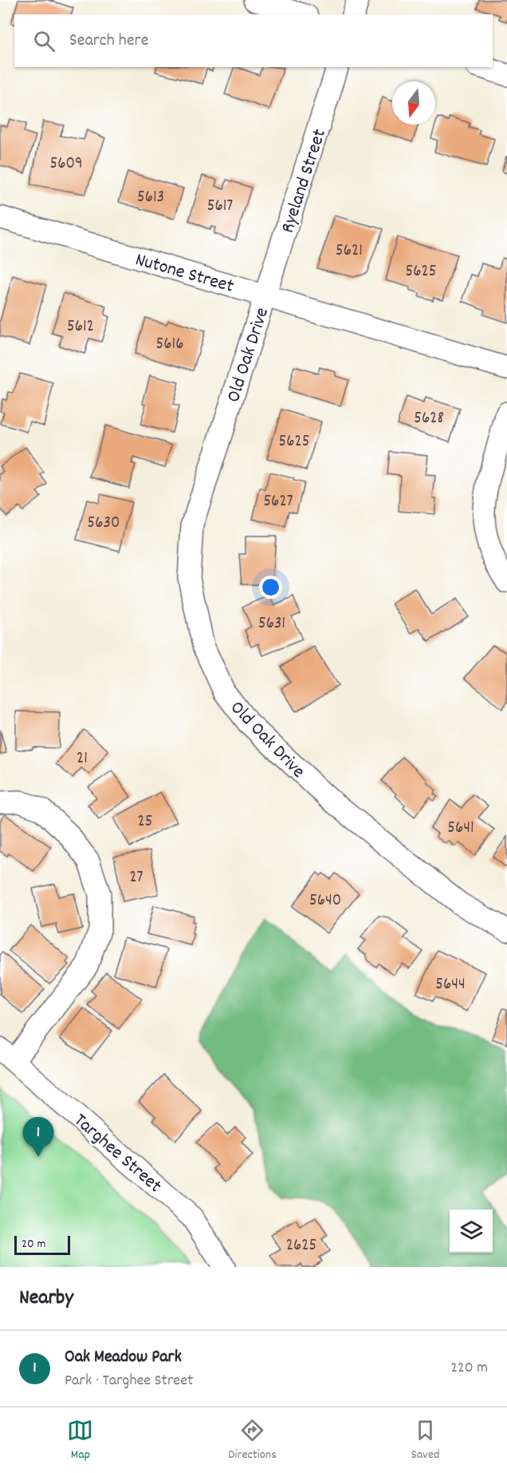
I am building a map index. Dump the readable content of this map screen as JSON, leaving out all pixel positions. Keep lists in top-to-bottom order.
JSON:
{
  "streets": {
    "street": [
      "Ryeland Street",
      "Nutone Street",
      "Old Oak Drive",
      "Targhee Street"
    ]
  },
  "crossings": [
    ["Ryeland Street", "Nutone Street"],
    ["Ryeland Street", "Old Oak Drive"],
    ["Nutone Street", "Old Oak Drive"]
  ],
  "house_numbers": [
    "5609",
    "5613",
    "5617",
    "5621",
    "5625",
    "5612",
    "5616",
    "5628",
    "5625",
    "5627",
    "5630",
    "5631",
    "21",
    "25",
    "5641",
    "27",
    "5640",
    "5644",
    "2625"
  ],
  "scale_bar": "20 m",
  "north": "bottom",
  "page": {
    "search": "Search here",
    "pins": "1",
    "scale": "20 m",
    "heading": "Nearby",
    "list": [
      {
        "mark": "1",
        "name": "Oak Meadow Park",
        "note": "Park · Targhee Street",
        "value": "220 m"
      }
    ],
    "nav": ["Map", "Directions", "Saved"]
  }
}
